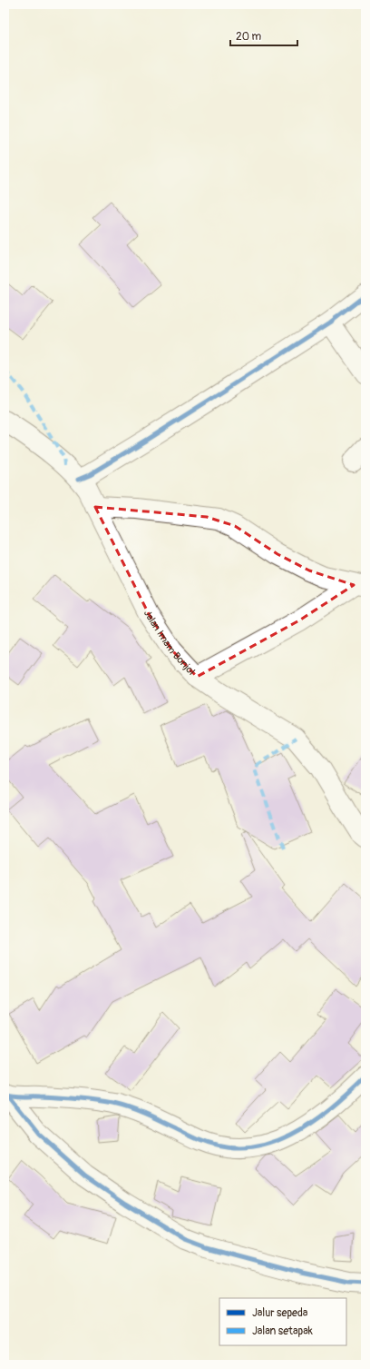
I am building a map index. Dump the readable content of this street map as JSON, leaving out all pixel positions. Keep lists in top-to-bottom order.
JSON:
{
  "streets": {
    "street": ["Jalan Imam Bonjol"]
  },
  "legend": ["Jalur sepeda", "Jalan setapak"],
  "scale_bar": "20 m"
}
